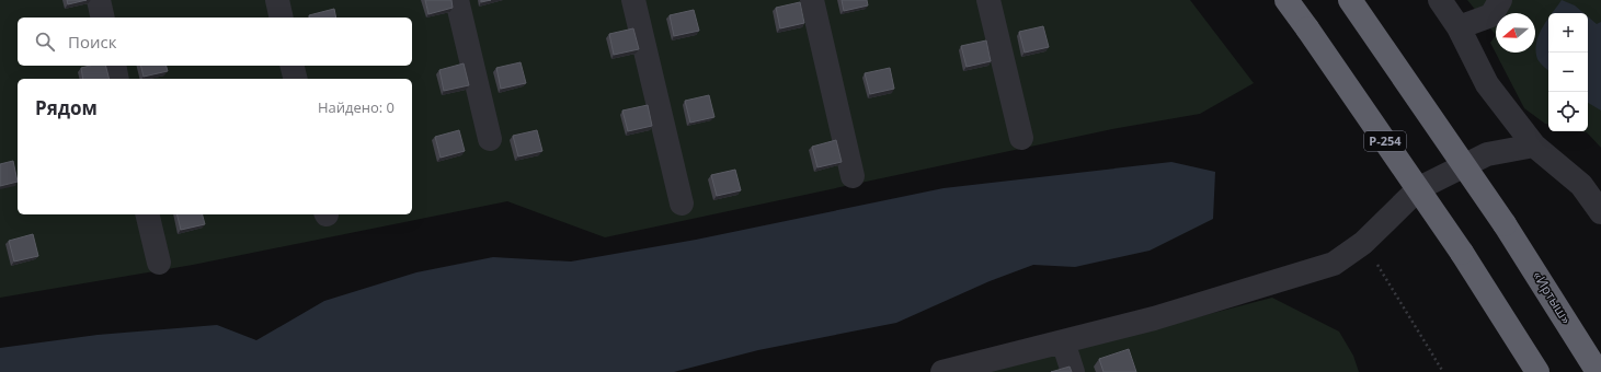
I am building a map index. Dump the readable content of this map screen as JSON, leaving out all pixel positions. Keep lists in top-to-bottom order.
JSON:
{
  "streets": {
    "highway": ["Р-254", "«Иртыш»"]
  },
  "north": "left",
  "page": {
    "map_buttons": ["+", "−"],
    "search": "Поиск",
    "heading": ["Рядом", "Найдено: 0"]
  }
}
